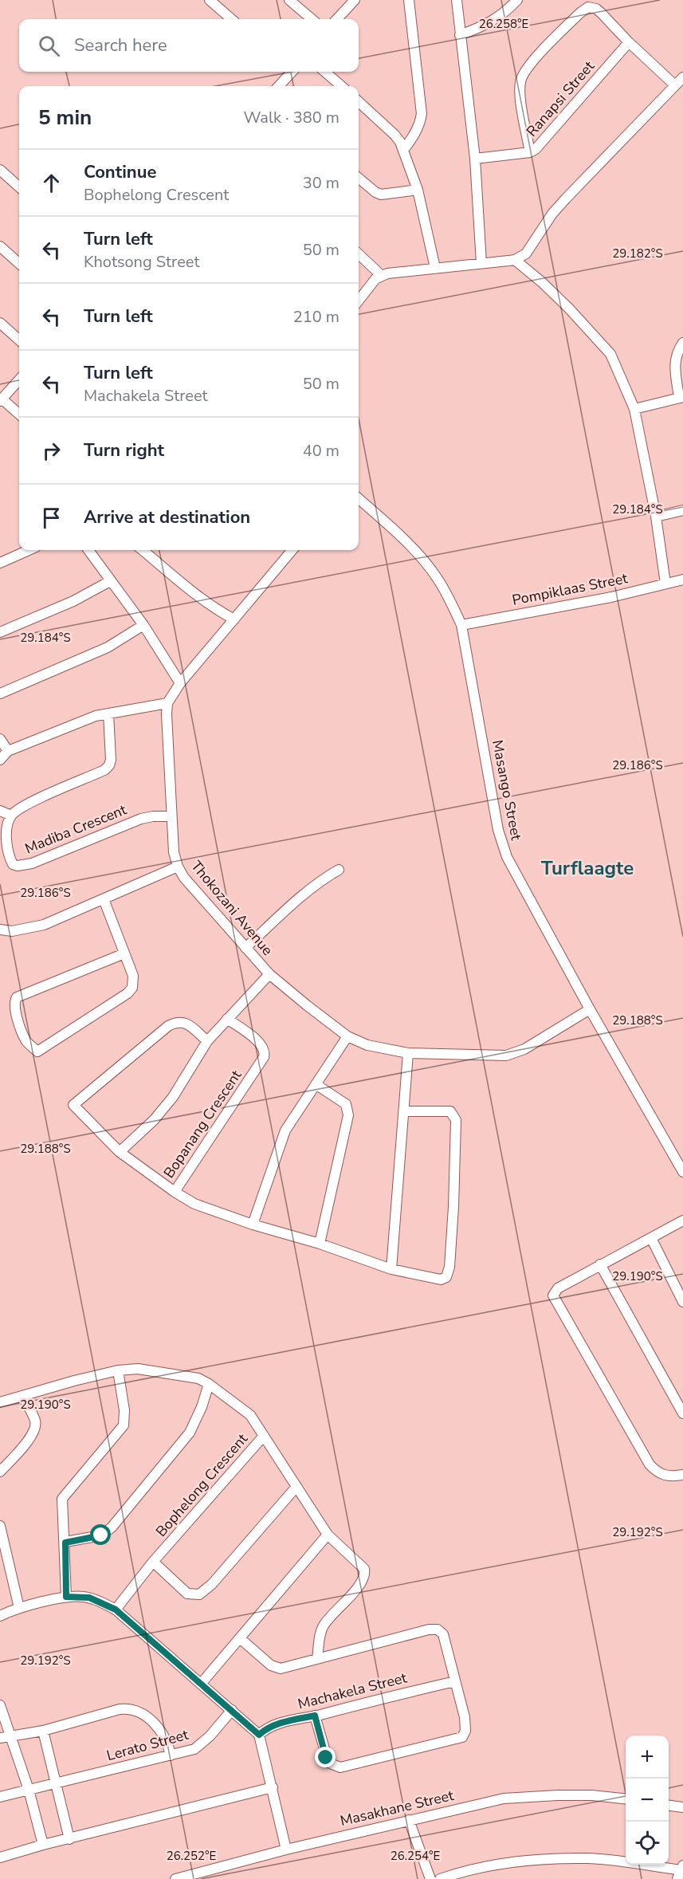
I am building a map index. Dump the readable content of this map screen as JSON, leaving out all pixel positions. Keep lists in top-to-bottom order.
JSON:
{
  "streets": {
    "street": [
      "Ranapsi Street",
      "Pompiklaas Street",
      "Masango Street",
      "Madiba Crescent",
      "Thokozani Avenue",
      "Bopanang Crescent",
      "Bophelong Crescent",
      "Machakela Street",
      "Lerato Street",
      "Masakhane Street"
    ]
  },
  "crossings": [
    ["Pompiklaas Street", "Masango Street"],
    ["Masango Street", "Thokozani Avenue"],
    ["Madiba Crescent", "Thokozani Avenue"]
  ],
  "districts": ["Turflaagte"],
  "page": {
    "search": "Search here",
    "heading": ["5 min", "Walk · 380 m"],
    "list": [
      ["Continue", "Bophelong Crescent", "30 m"],
      ["Turn left", "Khotsong Street", "50 m"],
      ["Turn left", "210 m"],
      ["Turn left", "Machakela Street", "50 m"],
      ["Turn right", "40 m"],
      "Arrive at destination"
    ],
    "map_buttons": ["+", "−"]
  },
  "coordinates": [
    "26.258°E",
    "29.182°S",
    "29.184°S",
    "29.186°S",
    "29.188°S",
    "29.190°S",
    "29.192°S",
    "26.252°E",
    "26.254°E"
  ]
}
